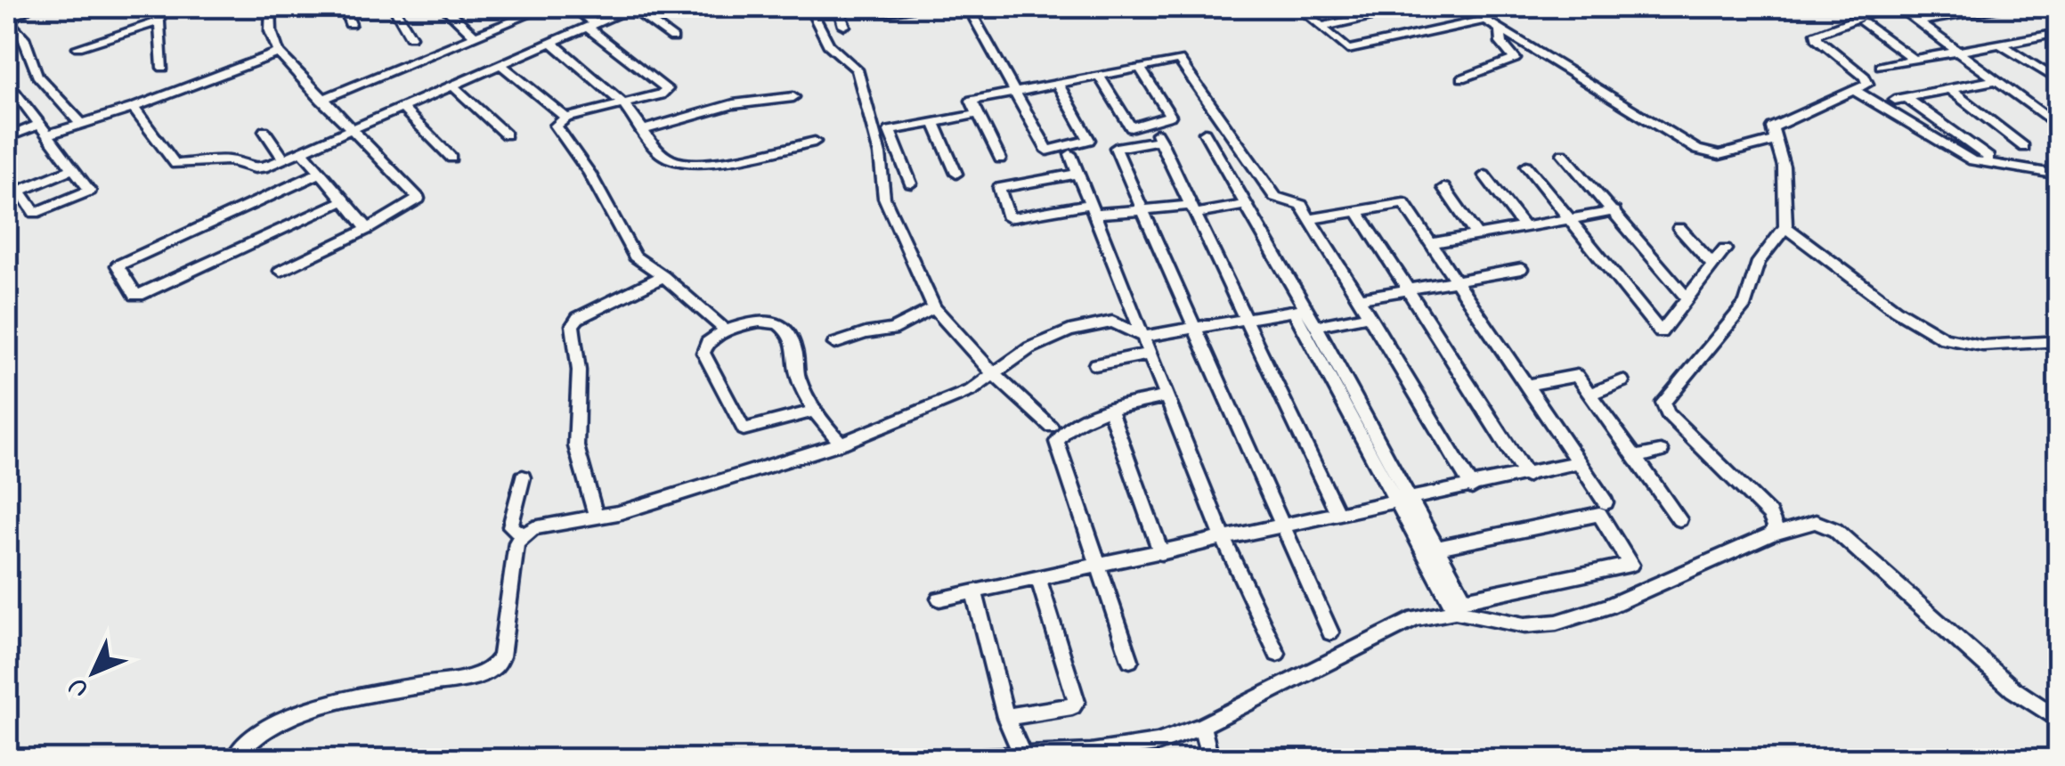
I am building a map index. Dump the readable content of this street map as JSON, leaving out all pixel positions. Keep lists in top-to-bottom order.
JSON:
{
  "north": "bottom left"
}
